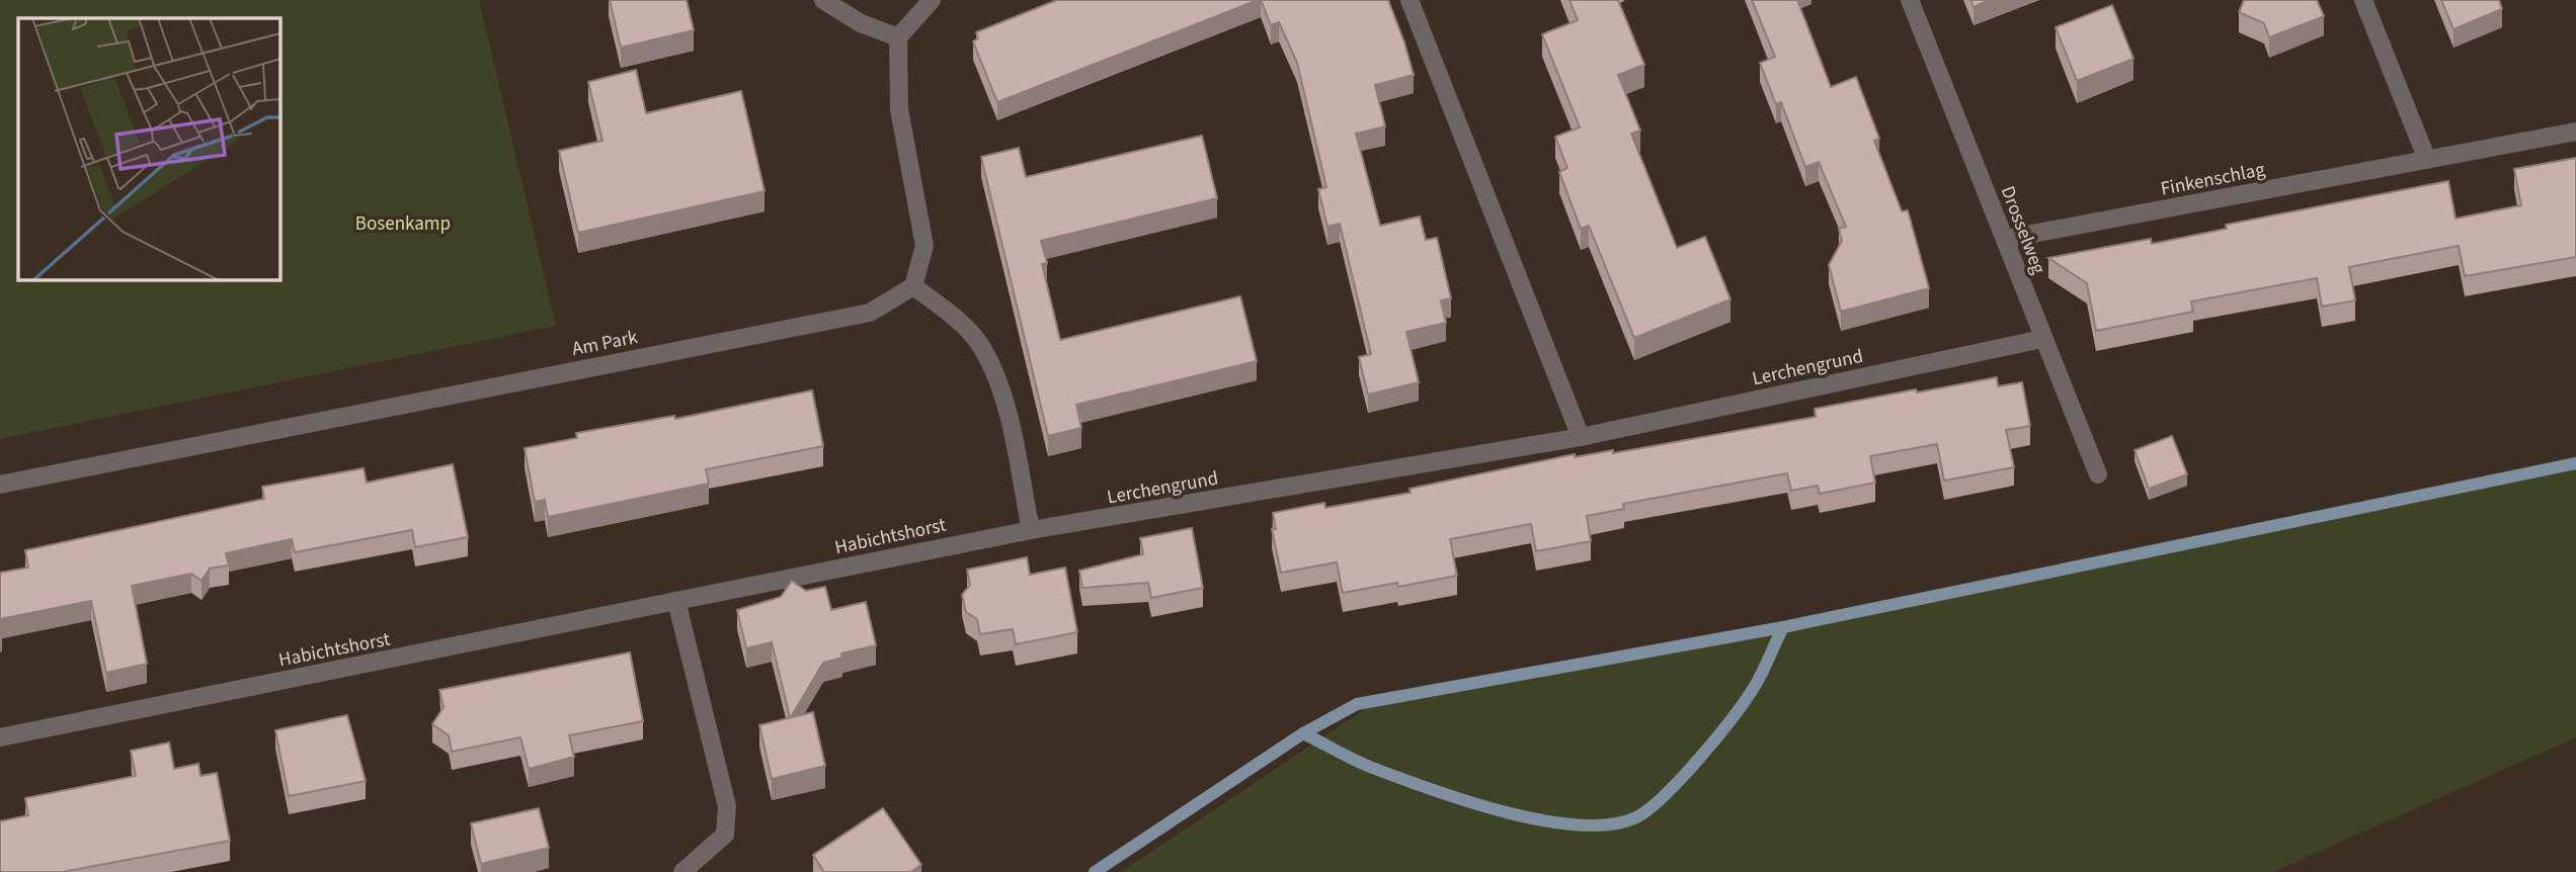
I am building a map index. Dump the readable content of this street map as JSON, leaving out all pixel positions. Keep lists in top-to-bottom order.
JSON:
{
  "streets": {
    "street": [
      "Finkenschlag",
      "Drosselweg",
      "Am Park",
      "Lerchengrund",
      "Habichtshorst"
    ]
  },
  "crossings": [
    ["Finkenschlag", "Drosselweg"],
    ["Drosselweg", "Lerchengrund"],
    ["Lerchengrund", "Habichtshorst"]
  ],
  "parks": ["Bosenkamp"]
}
